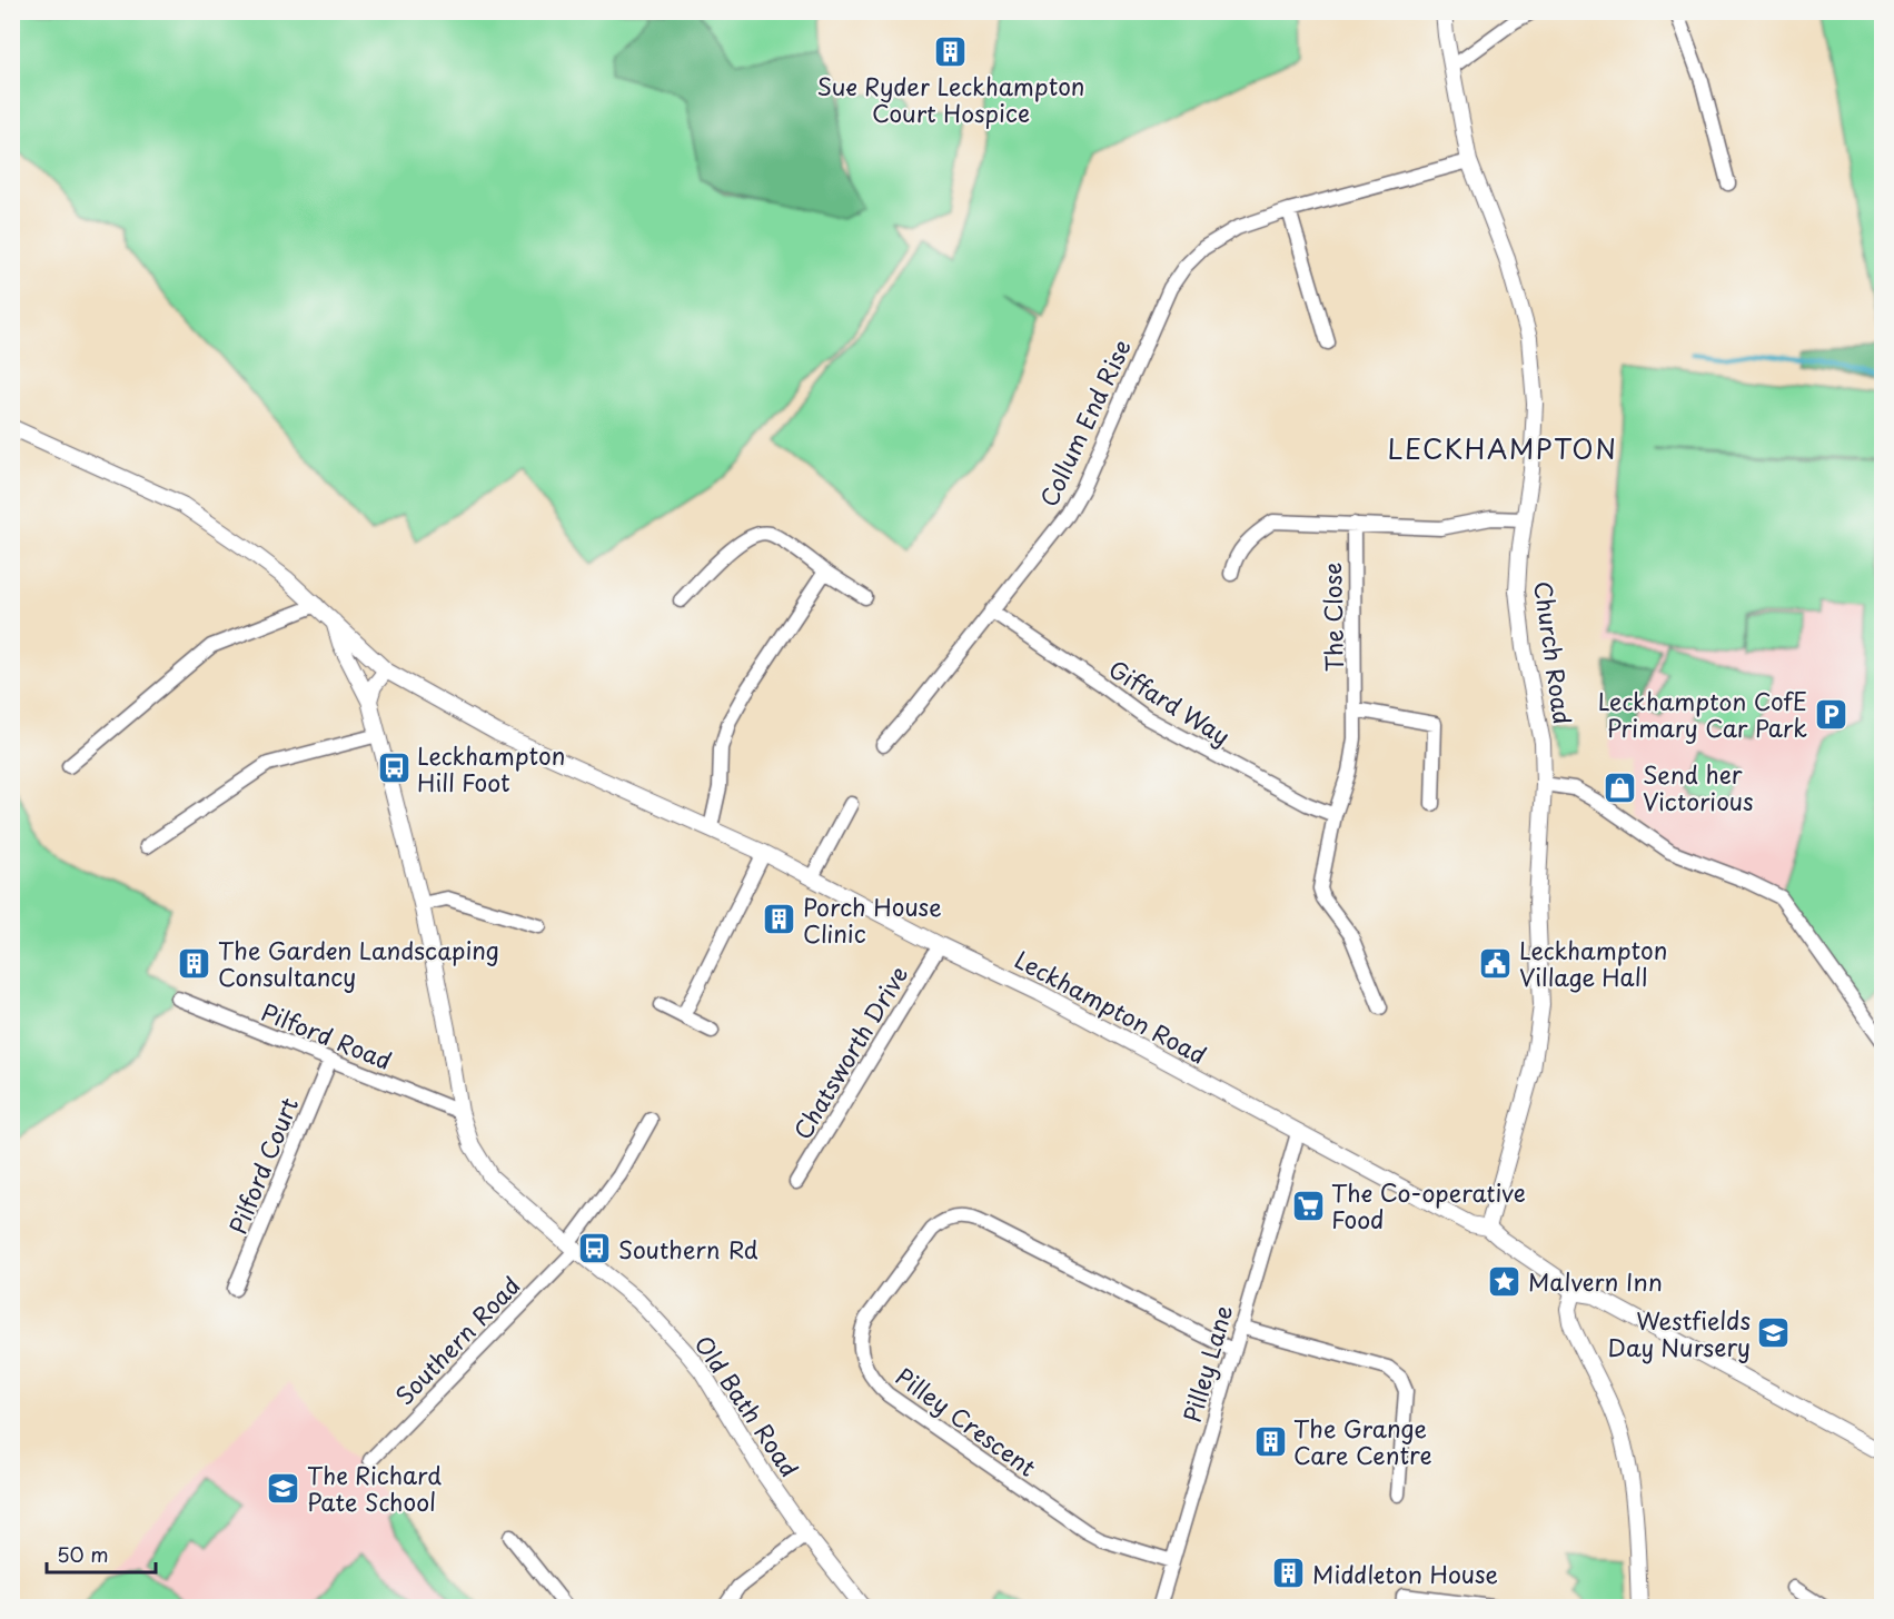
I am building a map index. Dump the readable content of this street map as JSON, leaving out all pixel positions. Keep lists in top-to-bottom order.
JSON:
{
  "streets": {
    "street": [
      "Collum End Rise",
      "The Close",
      "Church Road",
      "Giffard Way",
      "Leckhampton Road",
      "Pilford Road",
      "Chatsworth Drive",
      "Pilford Court",
      "Southern Road",
      "Pilley Lane",
      "Old Bath Road",
      "Pilley Crescent"
    ]
  },
  "crossings": [
    ["Collum End Rise", "Church Road"],
    ["Collum End Rise", "Giffard Way"],
    ["The Close", "Giffard Way"],
    ["Church Road", "Leckhampton Road"],
    ["Leckhampton Road", "Chatsworth Drive"],
    ["Leckhampton Road", "Pilley Lane"],
    ["Leckhampton Road", "Old Bath Road"],
    ["Pilford Road", "Pilford Court"],
    ["Pilford Road", "Old Bath Road"],
    ["Southern Road", "Old Bath Road"],
    ["Pilley Lane", "Pilley Crescent"]
  ],
  "districts": ["LECKHAMPTON"],
  "places": {
    "building": [
      "Sue Ryder Leckhampton Court Hospice",
      "Porch House Clinic",
      "The Garden Landscaping Consultancy",
      "The Grange Care Centre",
      "Middleton House"
    ],
    "parking": ["Leckhampton CofE Primary Car Park"],
    "bus stop": ["Leckhampton Hill Foot", "Southern Rd"],
    "shop": ["Send her Victorious"],
    "public building": ["Leckhampton Village Hall"],
    "supermarket": ["The Co-operative Food"],
    "place": ["Malvern Inn"],
    "school or university": ["Westfields Day Nursery", "The Richard Pate School"]
  },
  "scale_bar": "50 m"
}
